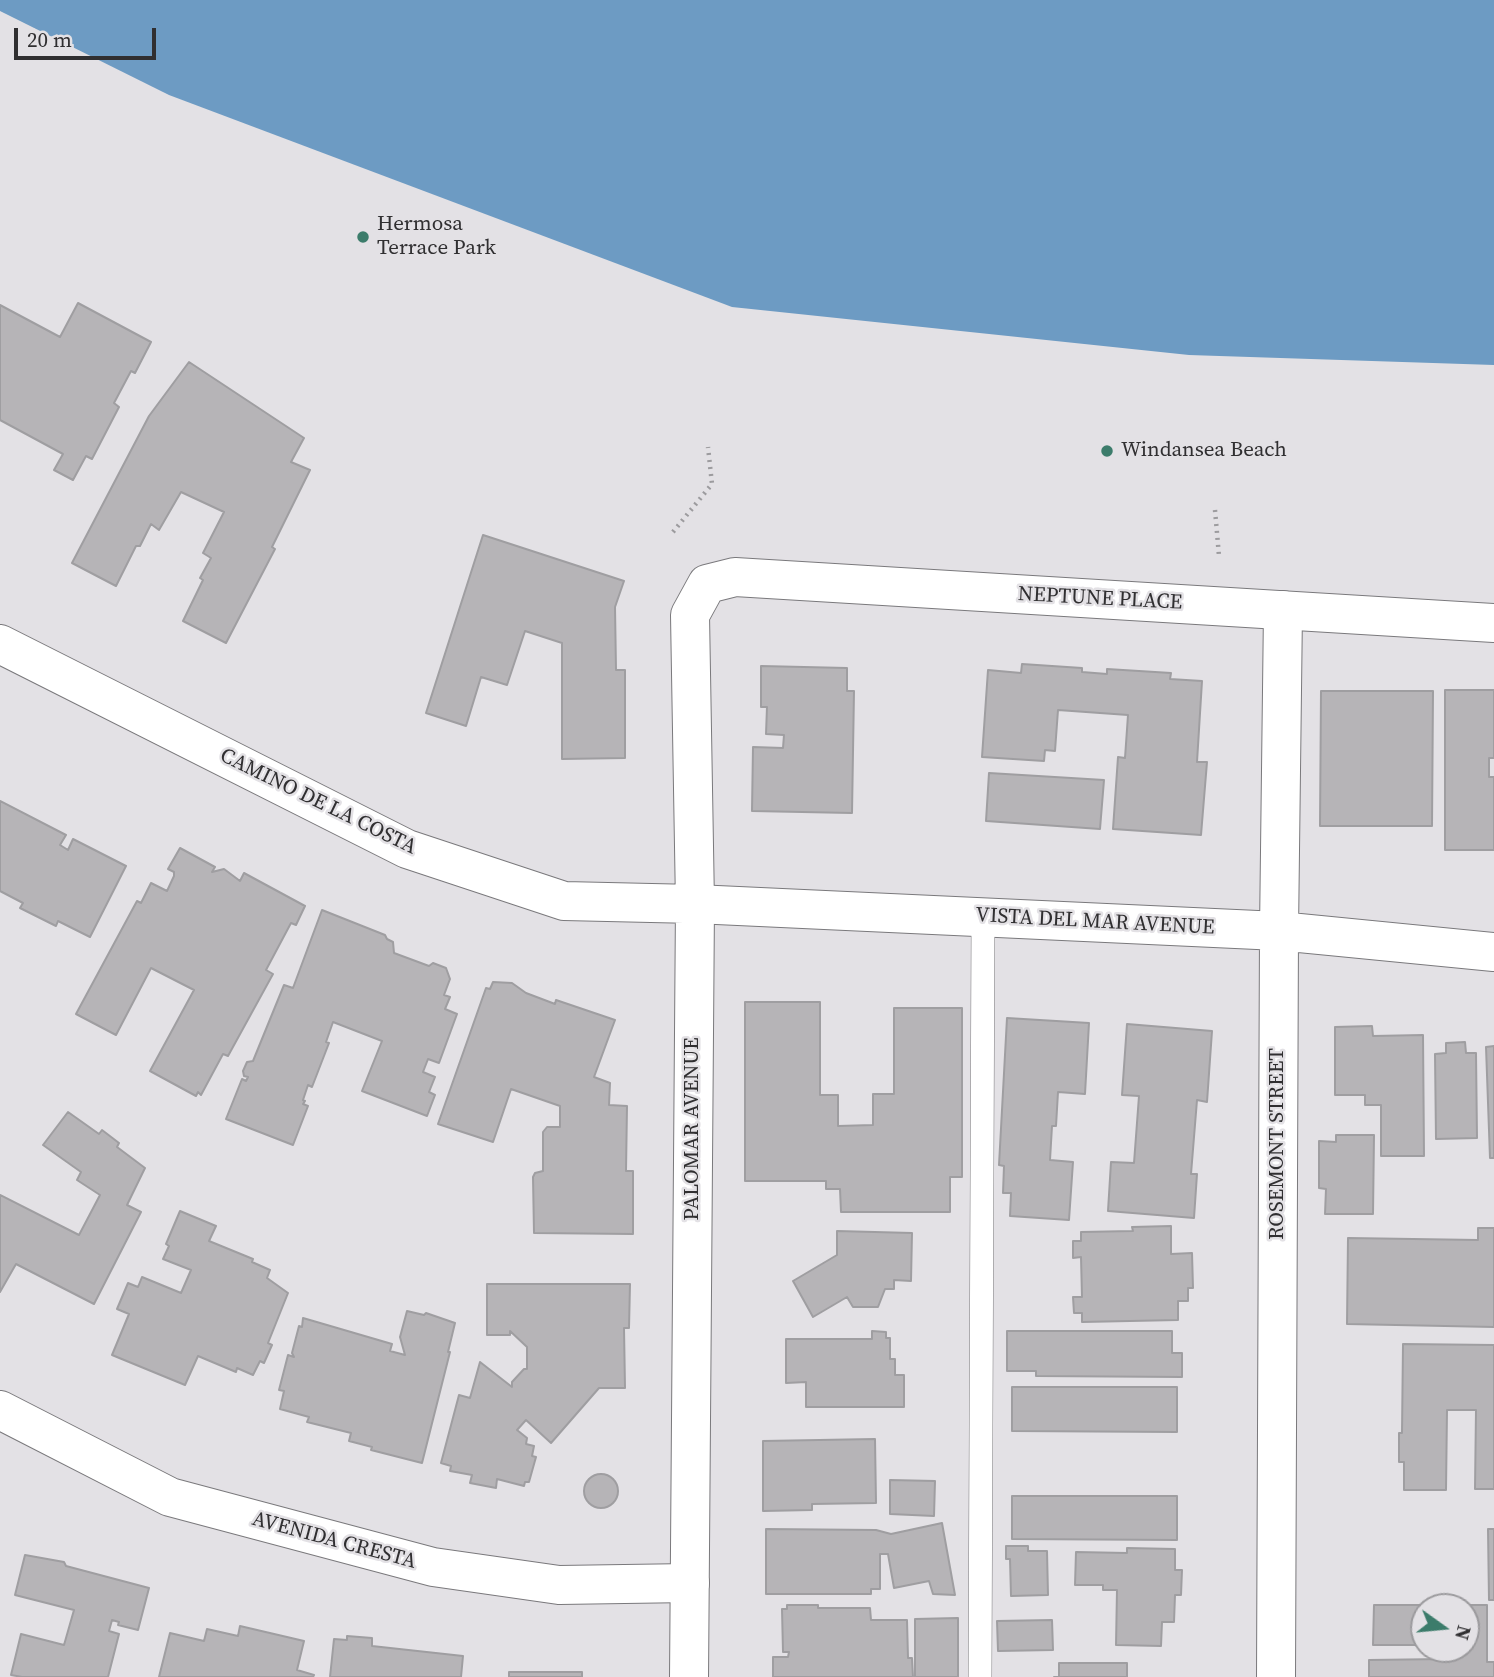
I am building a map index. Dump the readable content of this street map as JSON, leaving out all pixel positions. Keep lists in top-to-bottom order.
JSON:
{
  "streets": {
    "street": [
      "NEPTUNE PLACE",
      "CAMINO DE LA COSTA",
      "VISTA DEL MAR AVENUE",
      "PALOMAR AVENUE",
      "ROSEMONT STREET",
      "AVENIDA CRESTA"
    ]
  },
  "crossings": [
    ["NEPTUNE PLACE", "PALOMAR AVENUE"],
    ["NEPTUNE PLACE", "ROSEMONT STREET"],
    ["CAMINO DE LA COSTA", "VISTA DEL MAR AVENUE"],
    ["CAMINO DE LA COSTA", "PALOMAR AVENUE"],
    ["VISTA DEL MAR AVENUE", "PALOMAR AVENUE"],
    ["VISTA DEL MAR AVENUE", "ROSEMONT STREET"],
    ["PALOMAR AVENUE", "AVENIDA CRESTA"]
  ],
  "places": ["Hermosa Terrace Park", "Windansea Beach"],
  "scale_bar": "20 m",
  "north": "right"
}
